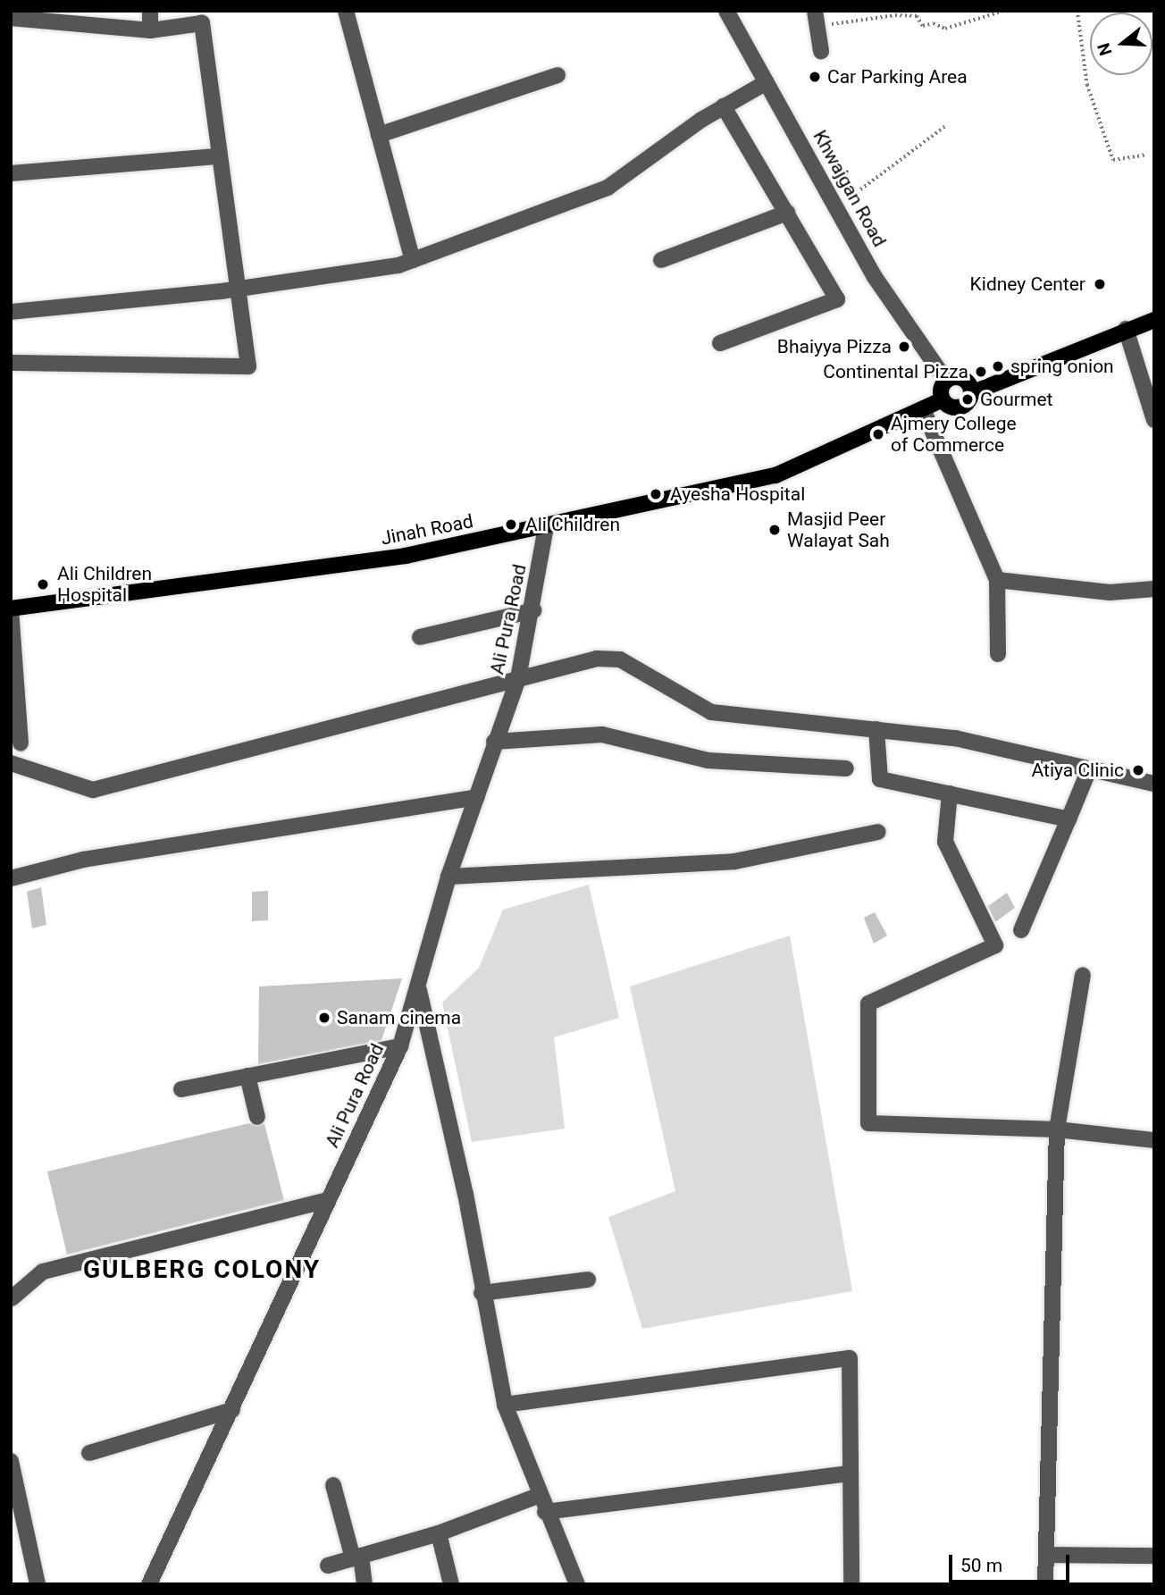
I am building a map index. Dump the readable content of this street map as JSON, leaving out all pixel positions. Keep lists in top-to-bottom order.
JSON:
{
  "streets": {
    "main road": ["Jinah Road"],
    "street": ["Khwajgan Road", "Ali Pura Road"]
  },
  "crossings": [
    ["Khwajgan Road", "Jinah Road"],
    ["Jinah Road", "Ali Pura Road"]
  ],
  "districts": ["GULBERG COLONY"],
  "places": [
    "Car Parking Area",
    "Kidney Center",
    "Bhaiyya Pizza",
    "spring onion",
    "Continental Pizza",
    "Gourmet",
    "Ajmery College of Commerce",
    "Ayesha Hospital",
    "Ali Children",
    "Masjid Peer Walayat Sah",
    "Ali Children Hospital",
    "Atiya Clinic",
    "Sanam cinema"
  ],
  "scale_bar": "50 m",
  "north": "left"
}
